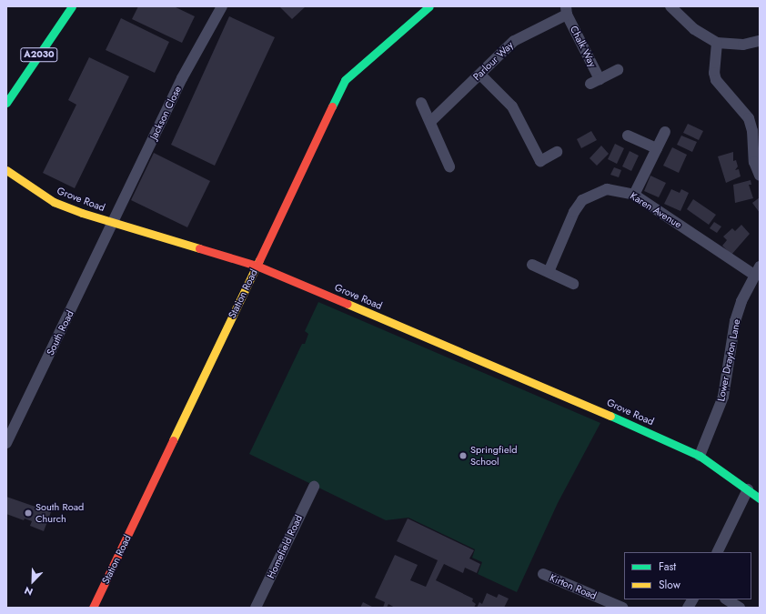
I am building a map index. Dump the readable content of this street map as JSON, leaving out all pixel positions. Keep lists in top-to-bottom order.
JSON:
{
  "streets": {
    "street": [
      "Chalk Way",
      "A2030",
      "Parlour Way",
      "Jackson Close",
      "Grove Road",
      "Karen Avenue",
      "Station Road",
      "South Road",
      "Lower Drayton Lane",
      "Homefield Road",
      "Kirton Road"
    ]
  },
  "crossings": [
    ["Chalk Way", "Parlour Way"],
    ["Jackson Close", "Grove Road"],
    ["Jackson Close", "South Road"],
    ["Grove Road", "Station Road"],
    ["Grove Road", "South Road"],
    ["Grove Road", "Lower Drayton Lane"],
    ["Karen Avenue", "Lower Drayton Lane"]
  ],
  "places": ["Springfield School", "South Road Church"],
  "legend": ["Fast", "Slow"],
  "north": "bottom left"
}
